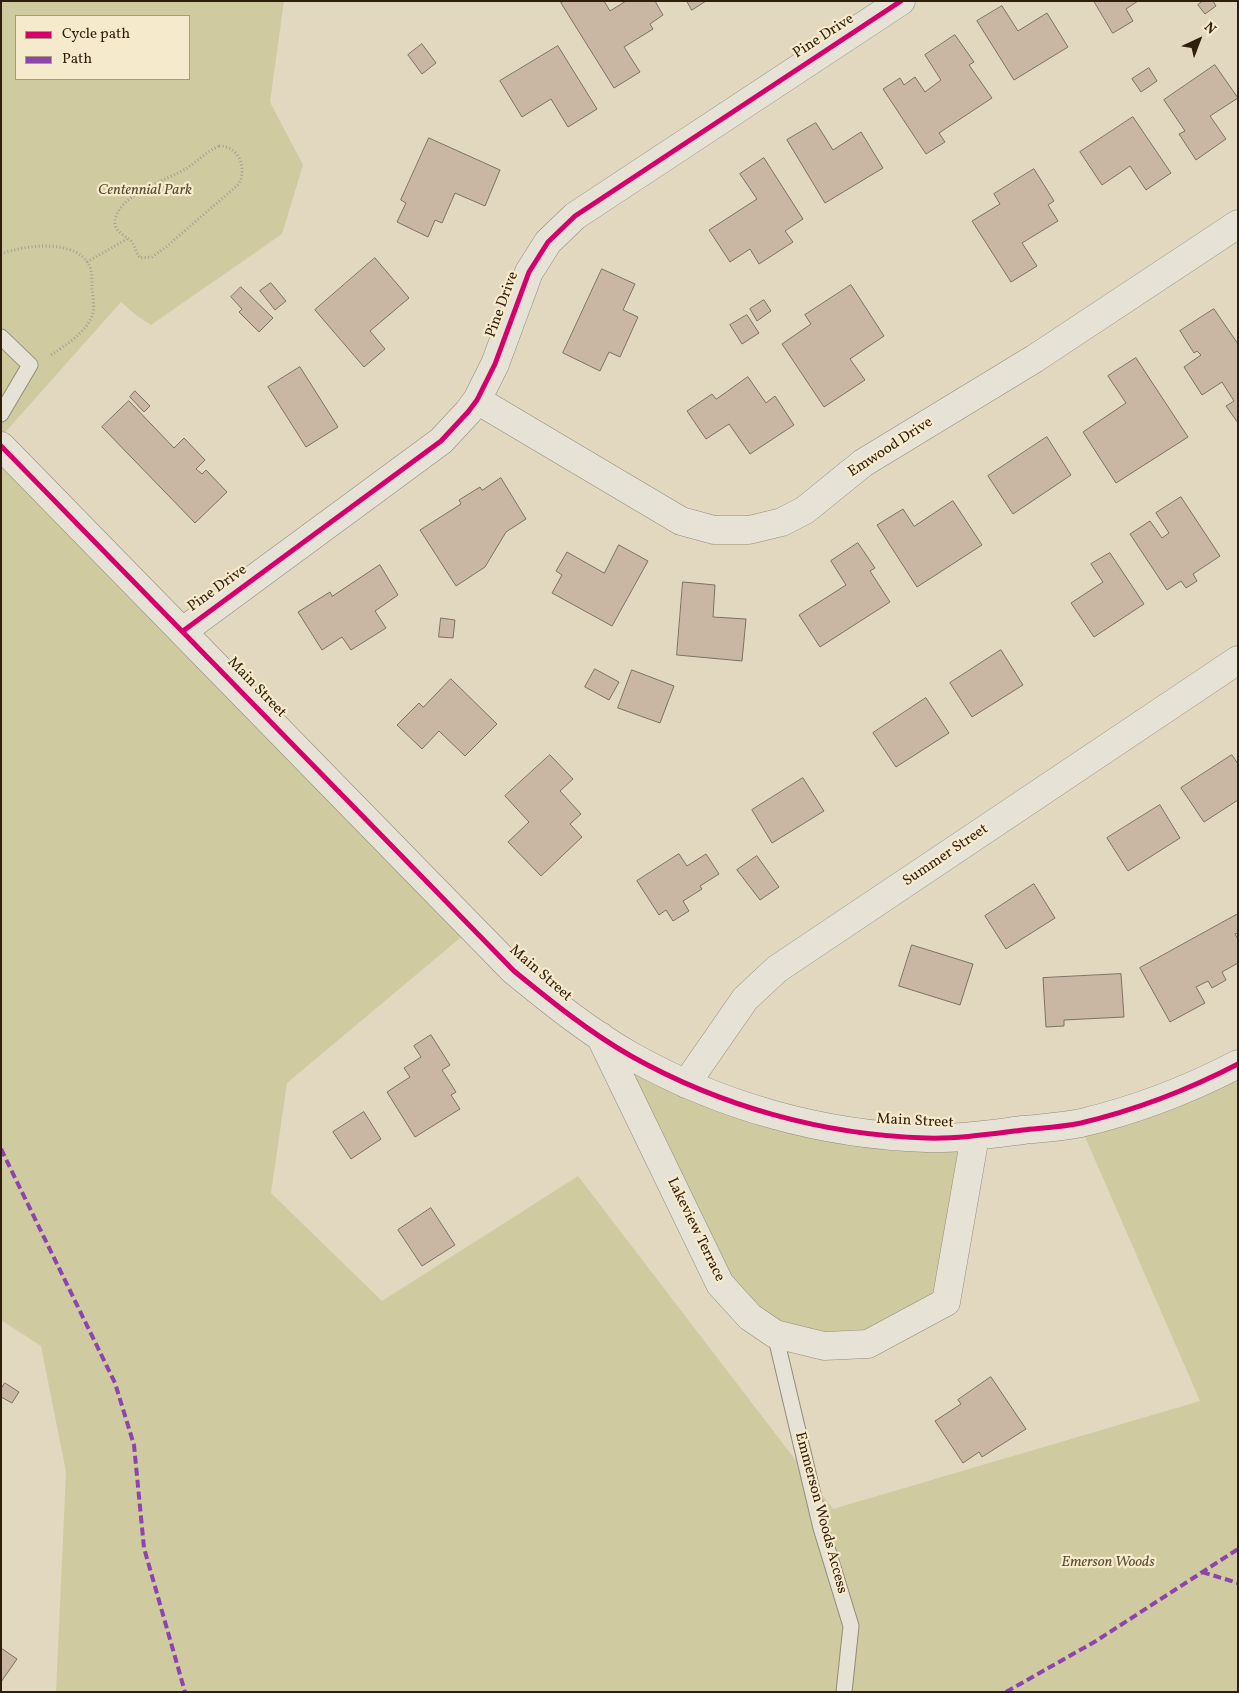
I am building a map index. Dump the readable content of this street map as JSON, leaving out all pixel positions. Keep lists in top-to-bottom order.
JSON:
{
  "streets": {
    "street": [
      "Pine Drive",
      "Emwood Drive",
      "Main Street",
      "Summer Street",
      "Lakeview Terrace"
    ],
    "lane": ["Emmerson Woods Access"]
  },
  "crossings": [
    ["Pine Drive", "Emwood Drive"],
    ["Pine Drive", "Main Street"],
    ["Main Street", "Summer Street"],
    ["Main Street", "Lakeview Terrace"],
    ["Lakeview Terrace", "Emmerson Woods Access"]
  ],
  "parks": ["Centennial Park", "Emerson Woods"],
  "legend": ["Cycle path", "Path"],
  "north": "top right"
}
